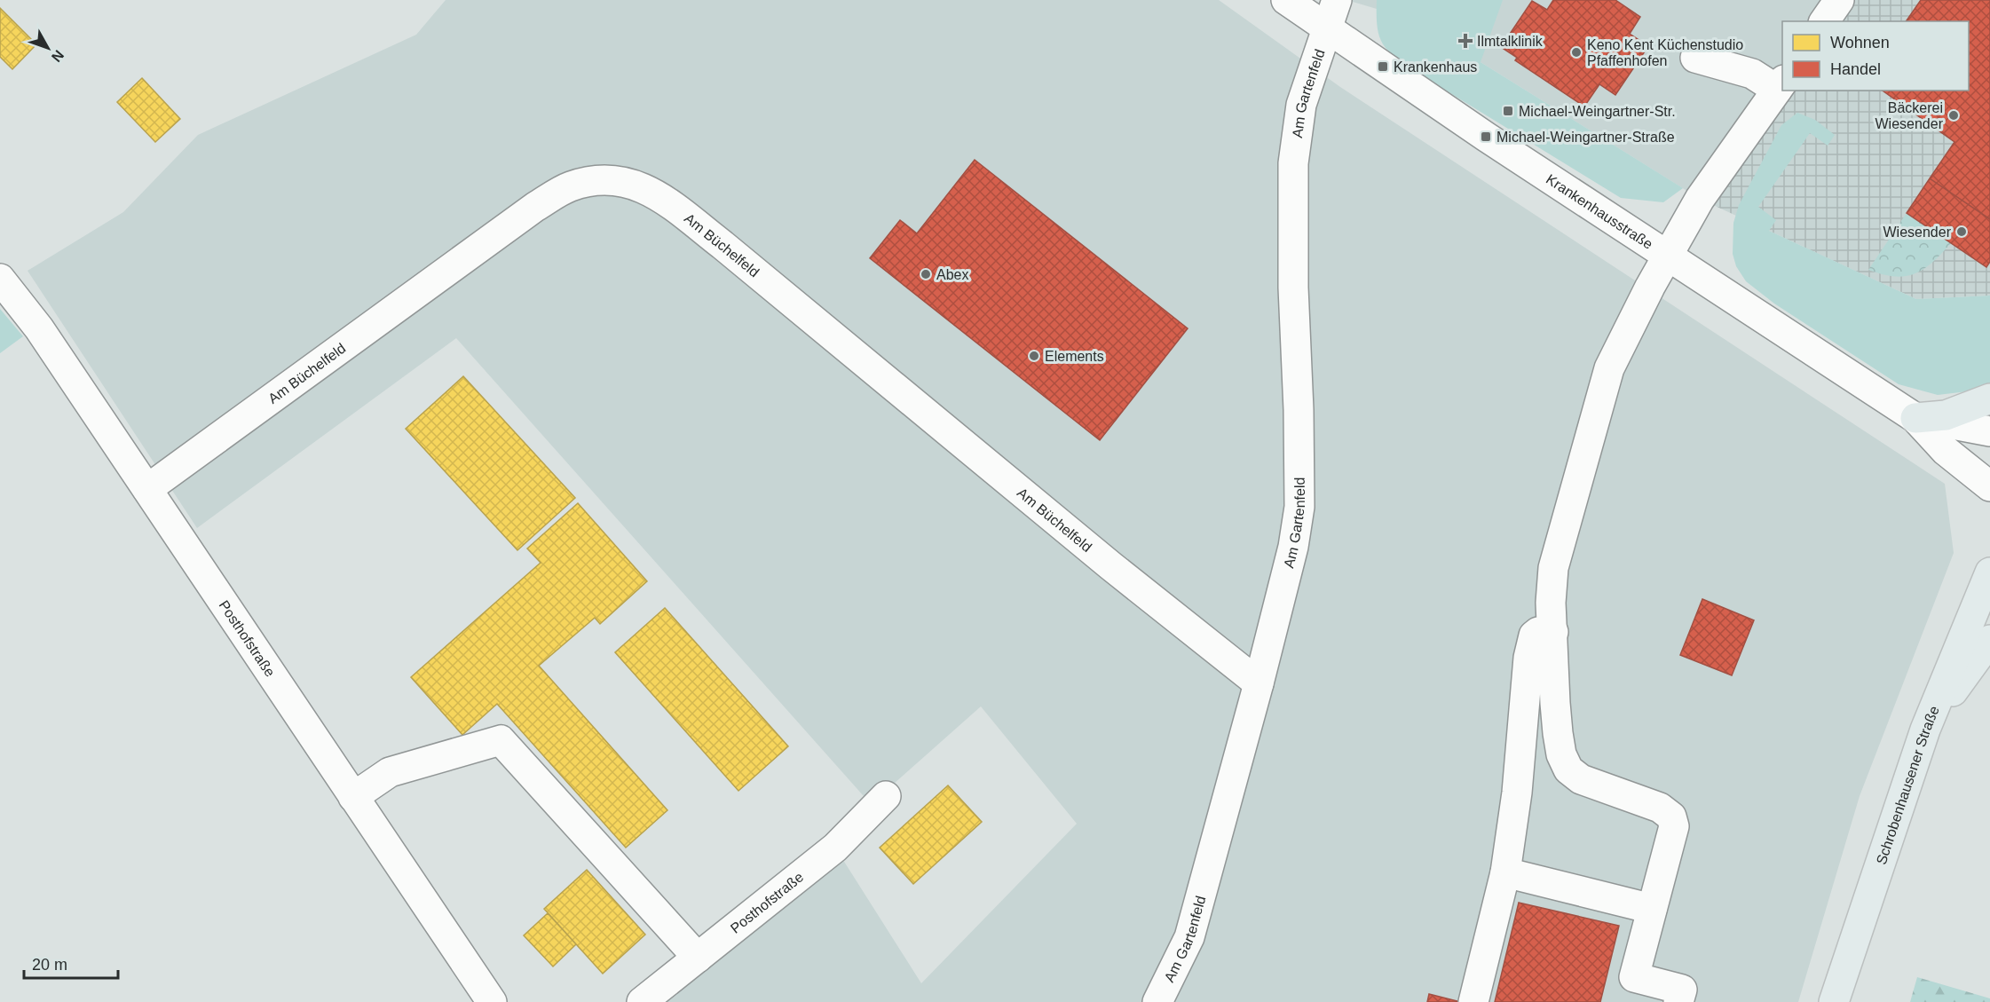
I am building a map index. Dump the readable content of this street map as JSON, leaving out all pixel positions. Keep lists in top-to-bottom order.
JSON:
{
  "streets": {
    "main road": ["Schrobenhausener Straße"],
    "street": [
      "Am Gartenfeld",
      "Krankenhausstraße",
      "Am Büchelfeld",
      "Posthofstraße"
    ]
  },
  "crossings": [
    ["Am Gartenfeld", "Krankenhausstraße"],
    ["Am Gartenfeld", "Am Büchelfeld"],
    ["Am Büchelfeld", "Posthofstraße"]
  ],
  "places": {
    "health": ["Ilmtalklinik"],
    "other": [
      "Keno Kent Küchenstudio Pfaffenhofen",
      "Bäckerei Wiesender",
      "Wiesender",
      "Abex",
      "Elements"
    ],
    "transit": ["Krankenhaus", "Michael-Weingartner-Str.", "Michael-Weingartner-Straße"]
  },
  "legend": ["Wohnen", "Handel"],
  "scale_bar": "20 m",
  "north": "bottom right"
}
